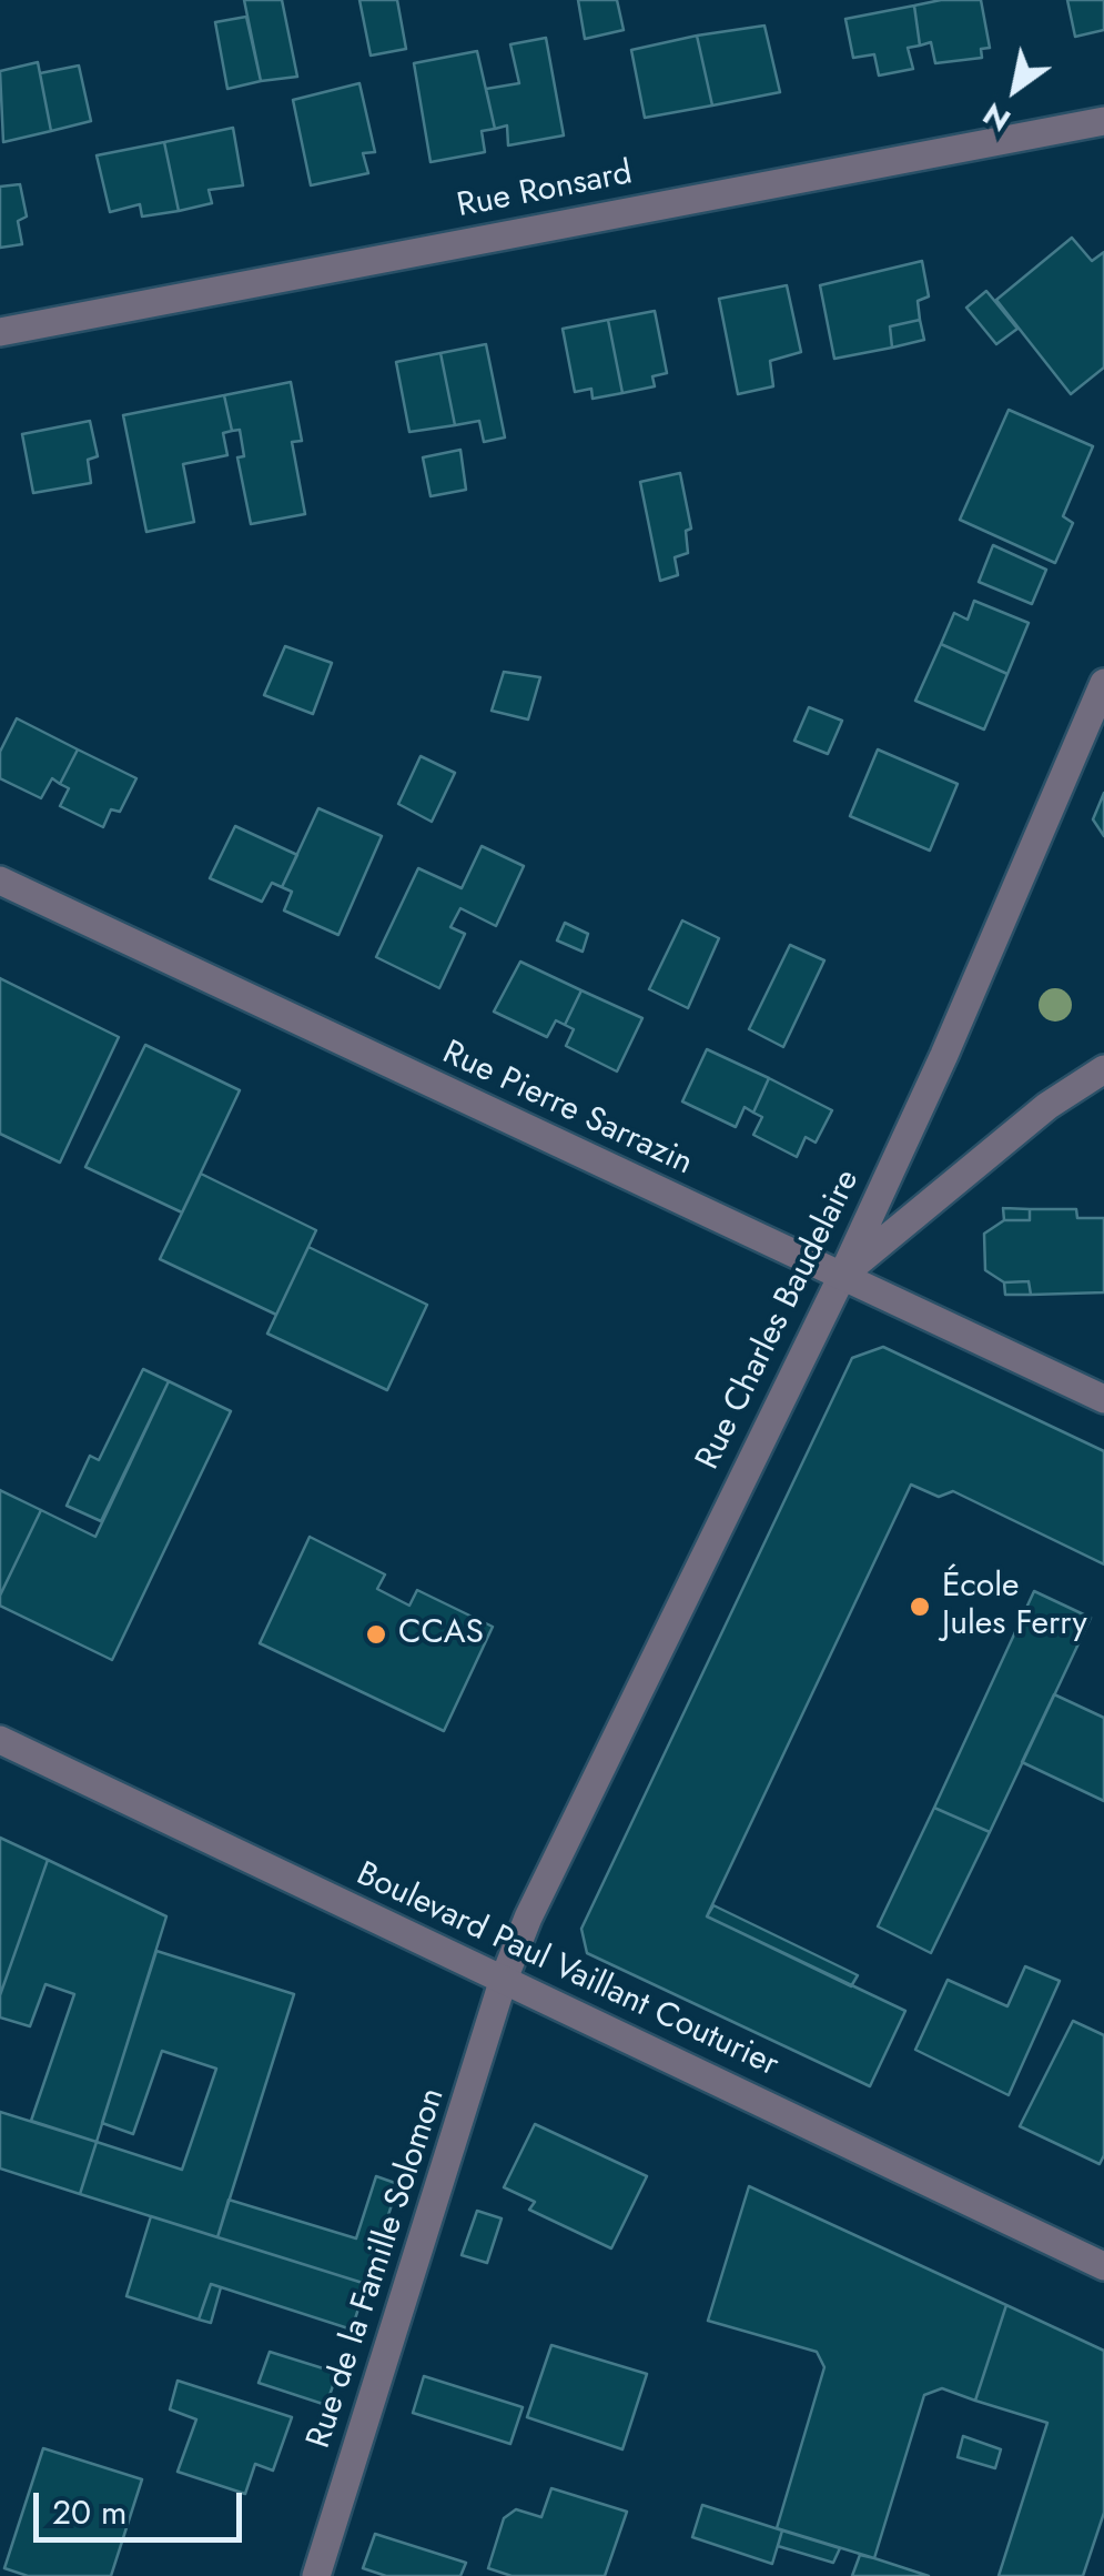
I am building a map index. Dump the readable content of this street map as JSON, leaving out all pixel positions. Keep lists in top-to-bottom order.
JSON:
{
  "streets": {
    "street": [
      "Rue Ronsard",
      "Rue Pierre Sarrazin",
      "Rue Charles Baudelaire",
      "Boulevard Paul Vaillant Couturier",
      "Rue de la Famille Solomon"
    ]
  },
  "crossings": [
    ["Rue Pierre Sarrazin", "Rue Charles Baudelaire"],
    ["Rue Charles Baudelaire", "Boulevard Paul Vaillant Couturier"],
    ["Rue Charles Baudelaire", "Rue de la Famille Solomon"],
    ["Boulevard Paul Vaillant Couturier", "Rue de la Famille Solomon"]
  ],
  "places": ["École Jules Ferry", "CCAS"],
  "scale_bar": "20 m",
  "north": "bottom left"
}
